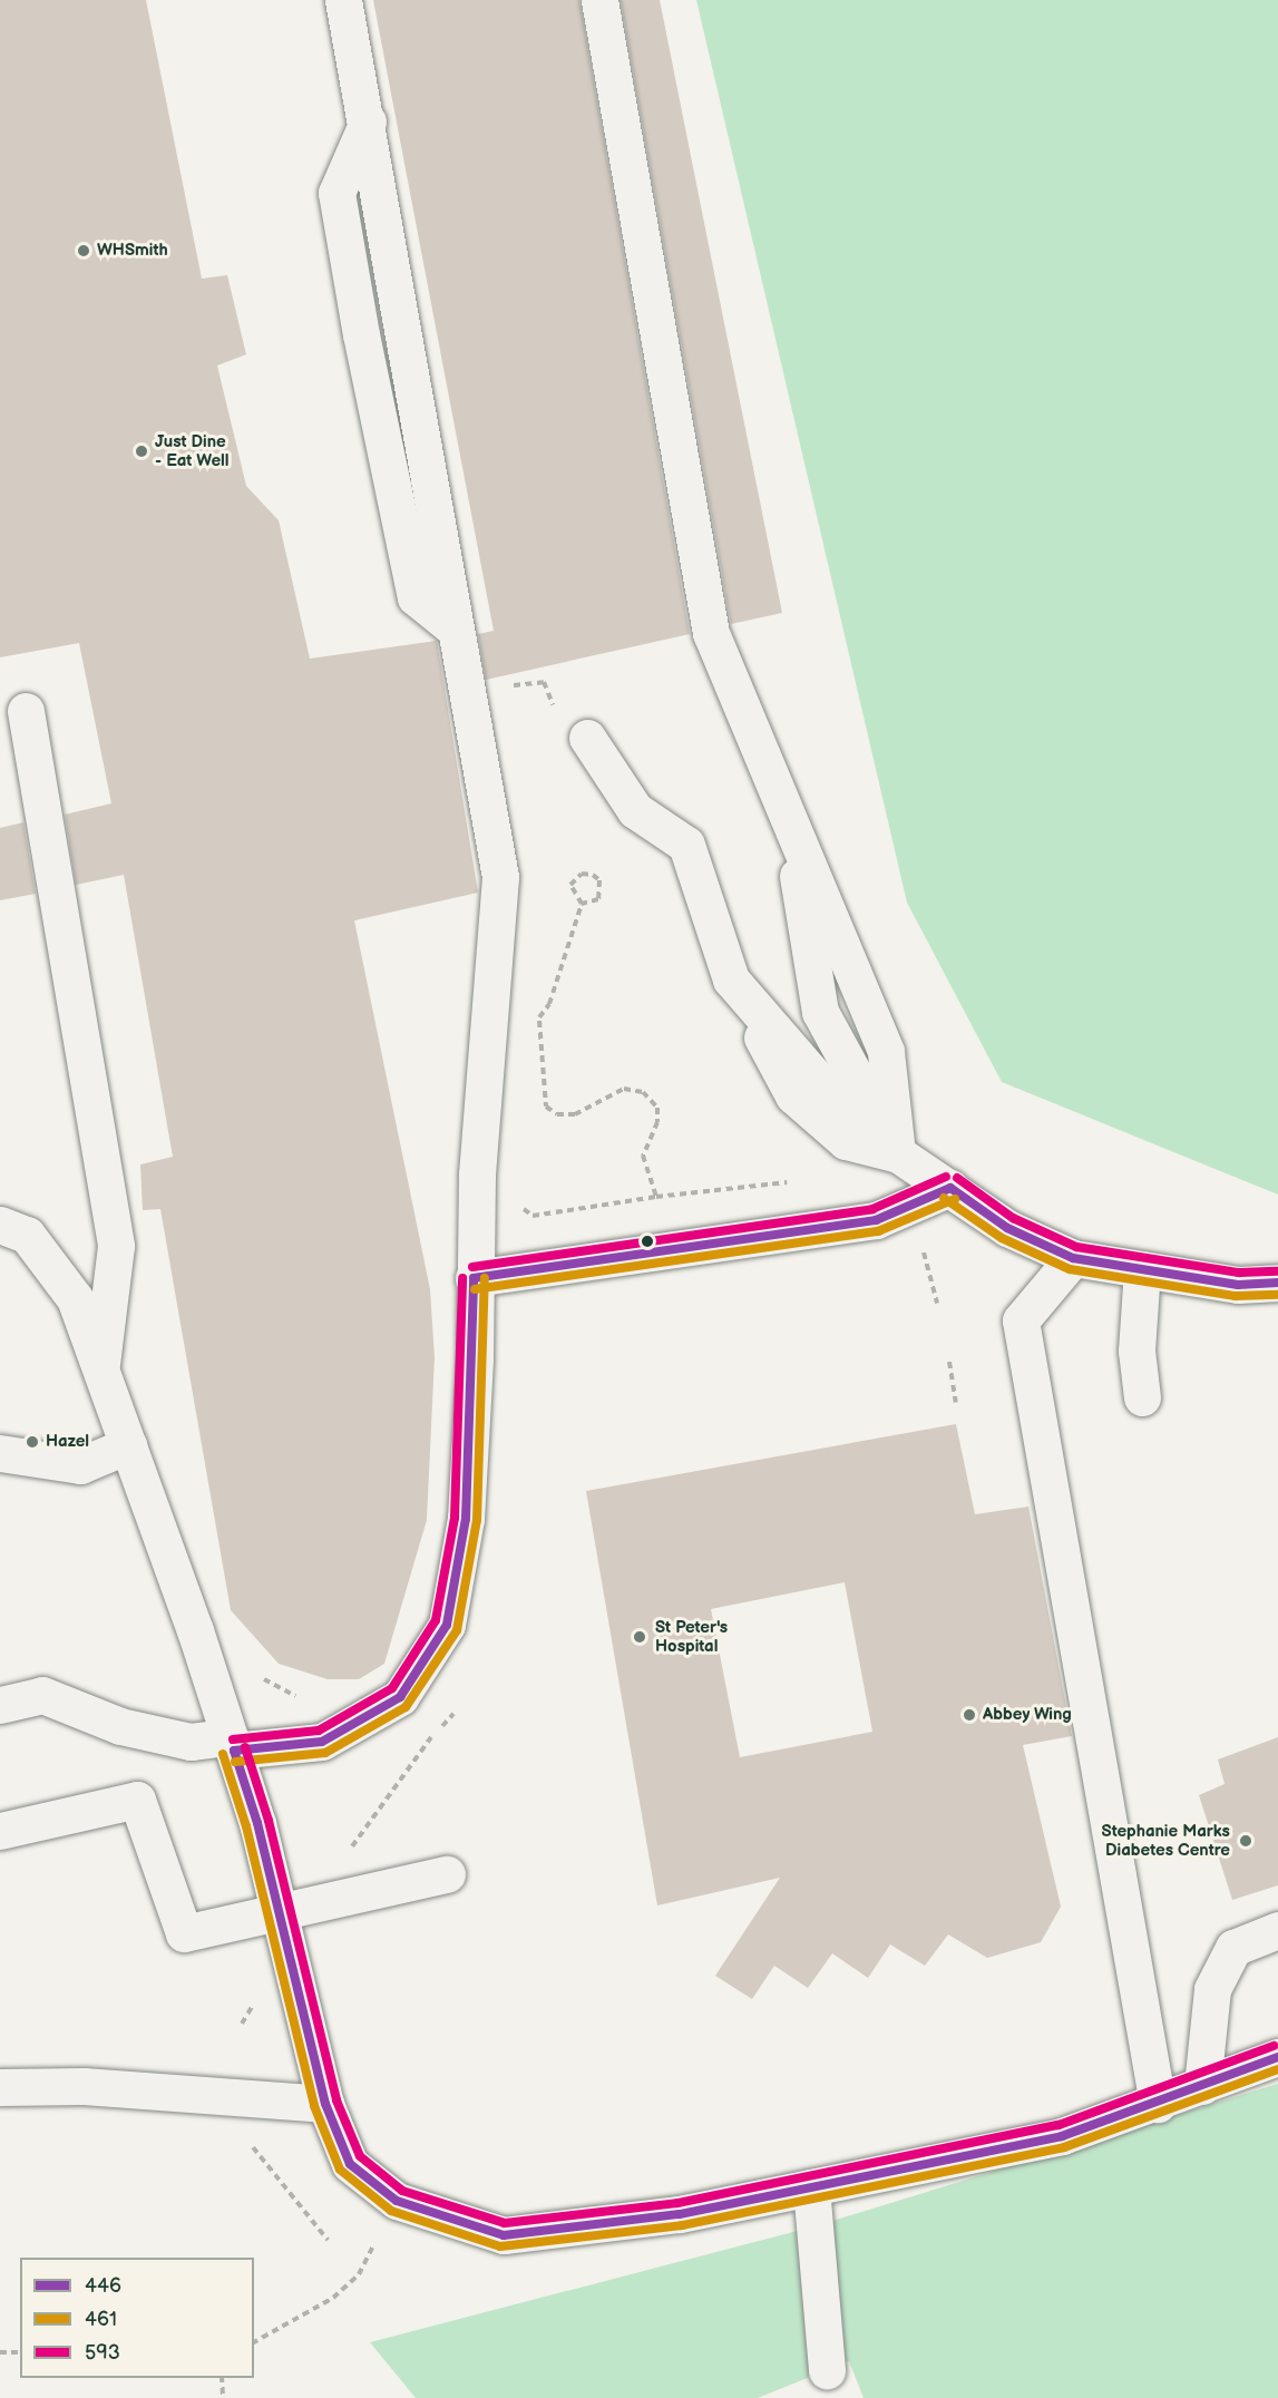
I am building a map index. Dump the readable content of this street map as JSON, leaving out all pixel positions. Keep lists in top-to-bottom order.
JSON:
{
  "places": [
    "WHSmith",
    "Just Dine - Eat Well",
    "Hazel",
    "St Peter's Hospital",
    "Abbey Wing",
    "Stephanie Marks Diabetes Centre"
  ],
  "lines": ["transit line 593", "transit line 446", "transit line 461"],
  "legend": ["446", "461", "593"]
}
